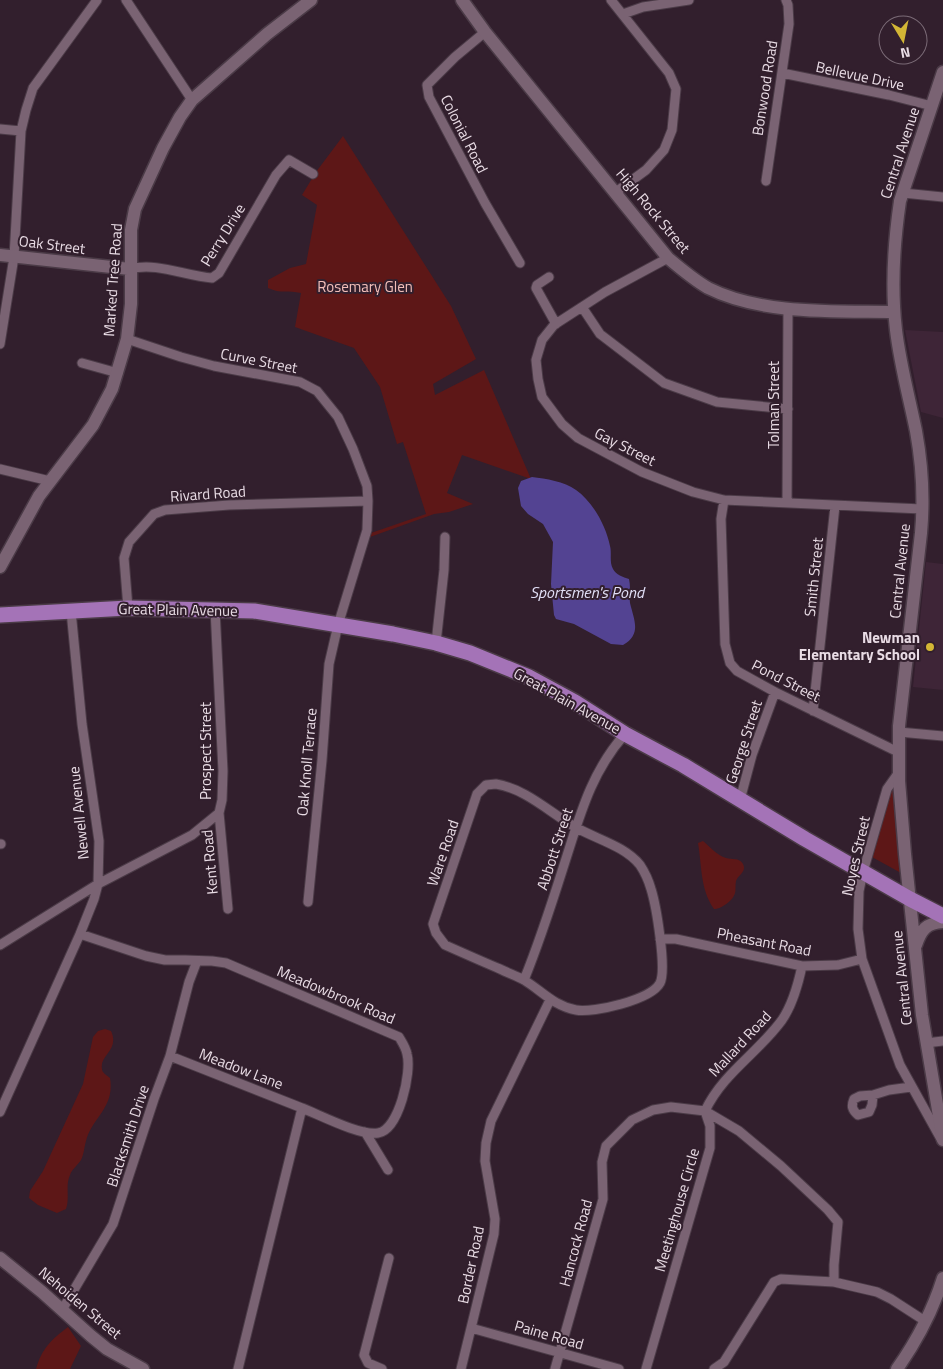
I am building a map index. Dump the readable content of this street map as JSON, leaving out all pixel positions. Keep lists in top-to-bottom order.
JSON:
{
  "streets": {
    "main road": ["Great Plain Avenue"],
    "street": [
      "Bellevue Drive",
      "Bonwood Road",
      "Colonial Road",
      "Central Avenue",
      "High Rock Street",
      "Perry Drive",
      "Oak Street",
      "Marked Tree Road",
      "Curve Street",
      "Tolman Street",
      "Gay Street",
      "Rivard Road",
      "Smith Street",
      "Pond Street",
      "George Street",
      "Prospect Street",
      "Oak Knoll Terrace",
      "Newell Avenue",
      "Abbott Street",
      "Ware Road",
      "Noyes Street",
      "Kent Road",
      "Pheasant Road",
      "Meadowbrook Road",
      "Mallard Road",
      "Meadow Lane",
      "Blacksmith Drive",
      "Meetinghouse Circle",
      "Hancock Road",
      "Border Road",
      "Nehoiden Street",
      "Paine Road"
    ]
  },
  "crossings": [
    ["Bellevue Drive", "Bonwood Road"],
    ["Bellevue Drive", "Central Avenue"],
    ["Colonial Road", "High Rock Street"],
    ["Central Avenue", "High Rock Street"],
    ["Central Avenue", "Gay Street"],
    ["Central Avenue", "Great Plain Avenue"],
    ["Central Avenue", "Pond Street"],
    ["Central Avenue", "Noyes Street"],
    ["High Rock Street", "Tolman Street"],
    ["High Rock Street", "Gay Street"],
    ["Perry Drive", "Oak Street"],
    ["Perry Drive", "Marked Tree Road"],
    ["Oak Street", "Marked Tree Road"],
    ["Marked Tree Road", "Curve Street"],
    ["Curve Street", "Rivard Road"],
    ["Curve Street", "Great Plain Avenue"],
    ["Curve Street", "Oak Knoll Terrace"],
    ["Tolman Street", "Gay Street"],
    ["Gay Street", "Smith Street"],
    ["Gay Street", "Pond Street"],
    ["Rivard Road", "Great Plain Avenue"],
    ["Smith Street", "Pond Street"],
    ["Great Plain Avenue", "George Street"],
    ["Great Plain Avenue", "Prospect Street"],
    ["Great Plain Avenue", "Oak Knoll Terrace"],
    ["Great Plain Avenue", "Newell Avenue"],
    ["Great Plain Avenue", "Abbott Street"],
    ["Great Plain Avenue", "Noyes Street"],
    ["Pond Street", "George Street"],
    ["Prospect Street", "Newell Avenue"],
    ["Prospect Street", "Kent Road"],
    ["Newell Avenue", "Meadowbrook Road"],
    ["Abbott Street", "Ware Road"],
    ["Ware Road", "Pheasant Road"],
    ["Ware Road", "Border Road"],
    ["Noyes Street", "Pheasant Road"],
    ["Pheasant Road", "Mallard Road"],
    ["Meadowbrook Road", "Blacksmith Drive"],
    ["Mallard Road", "Meetinghouse Circle"],
    ["Mallard Road", "Hancock Road"],
    ["Meadow Lane", "Blacksmith Drive"],
    ["Blacksmith Drive", "Nehoiden Street"],
    ["Meetinghouse Circle", "Hancock Road"],
    ["Hancock Road", "Paine Road"],
    ["Border Road", "Paine Road"]
  ],
  "water": ["Sportsmen's Pond"],
  "parks": ["Rosemary Glen"],
  "places": ["Newman Elementary School"],
  "north": "bottom"
}
